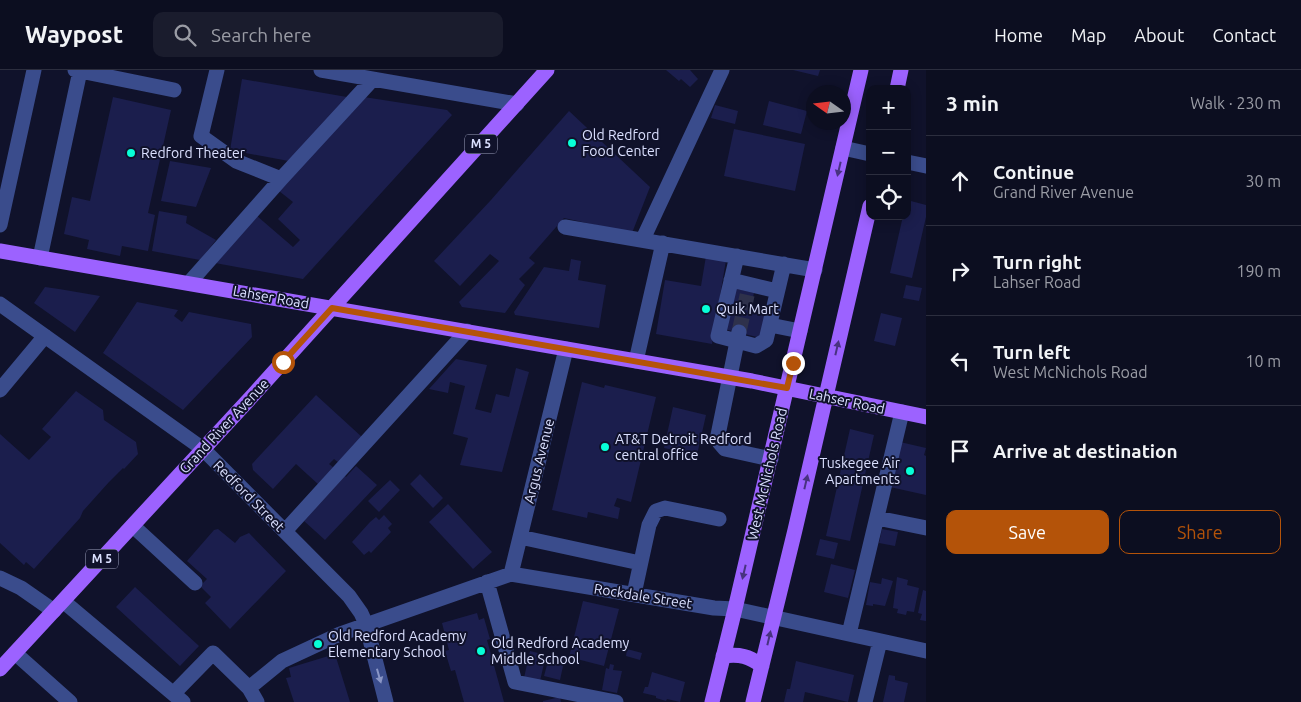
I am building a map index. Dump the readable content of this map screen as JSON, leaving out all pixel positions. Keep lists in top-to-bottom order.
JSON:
{
  "streets": {
    "main road": [
      "M 5",
      "Lahser Road",
      "Grand River Avenue",
      "West McNichols Road"
    ],
    "street": ["Argus Avenue", "Redford Street", "Rockdale Street"]
  },
  "crossings": [
    ["Lahser Road", "Grand River Avenue"],
    ["Lahser Road", "Argus Avenue"],
    ["Lahser Road", "West McNichols Road"],
    ["Grand River Avenue", "Redford Street"],
    ["Argus Avenue", "Rockdale Street"],
    ["West McNichols Road", "Rockdale Street"],
    ["Redford Street", "Rockdale Street"]
  ],
  "places": [
    "Old Redford Food Center",
    "Redford Theater",
    "Quik Mart",
    "AT&T Detroit Redford central office",
    "Tuskegee Air Apartments",
    "Old Redford Academy Elementary School",
    "Old Redford Academy Middle School"
  ],
  "north": "left",
  "page": {
    "header": "Waypost",
    "search": "Search here",
    "nav": [
      "Home",
      "Map",
      "About",
      "Contact"
    ],
    "heading": ["3 min", "Walk · 230 m"],
    "map_buttons": ["+", "−"],
    "list": [
      ["Continue", "Grand River Avenue", "30 m"],
      ["Turn right", "Lahser Road", "190 m"],
      ["Turn left", "West McNichols Road", "10 m"],
      "Arrive at destination"
    ],
    "buttons": ["Save", "Share"]
  }
}
